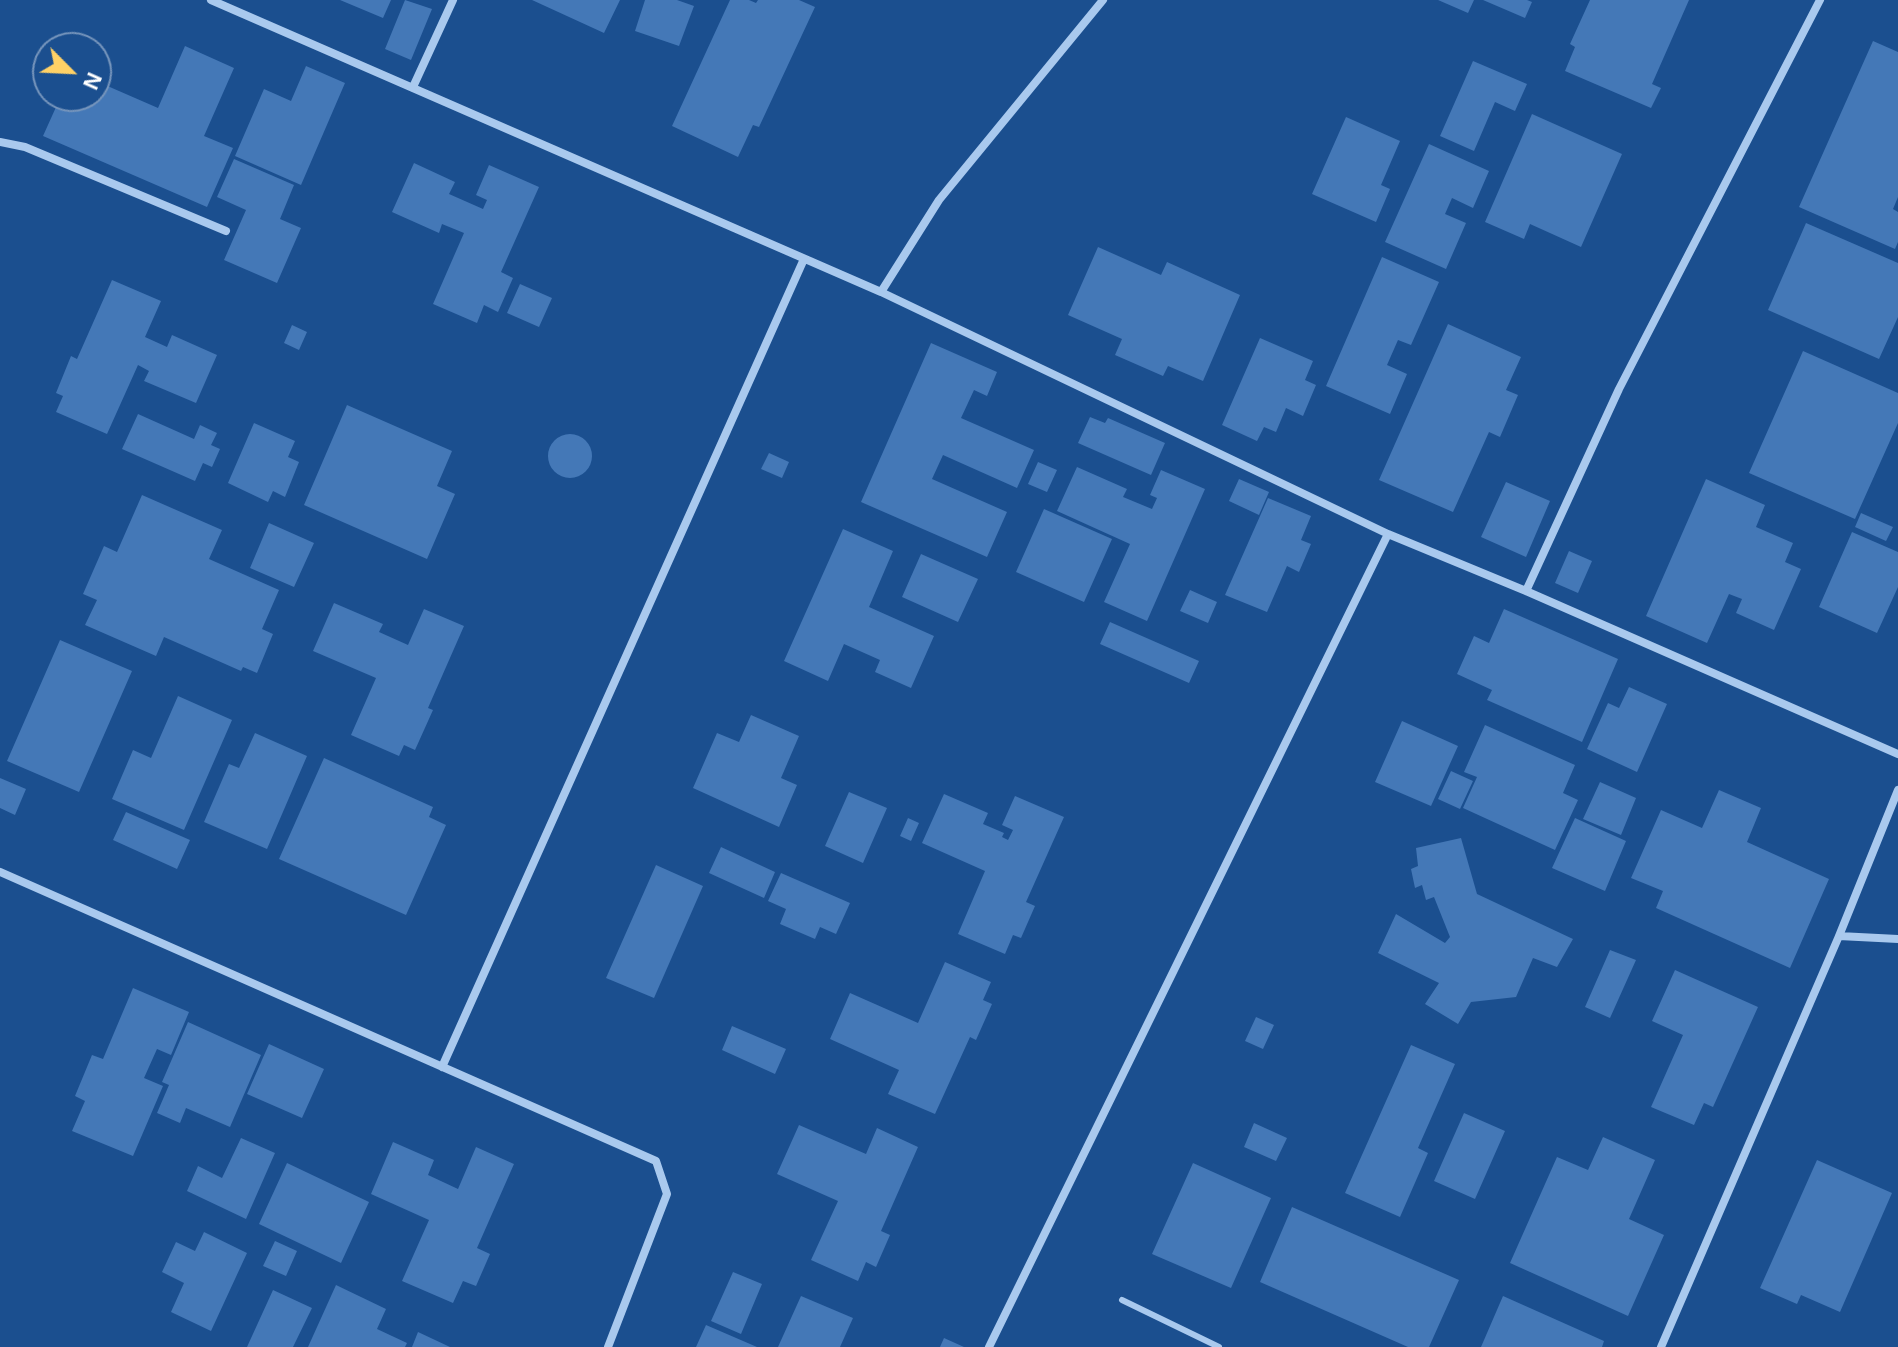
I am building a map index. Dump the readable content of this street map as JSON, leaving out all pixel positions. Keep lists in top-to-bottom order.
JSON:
{
  "north": "bottom right"
}
